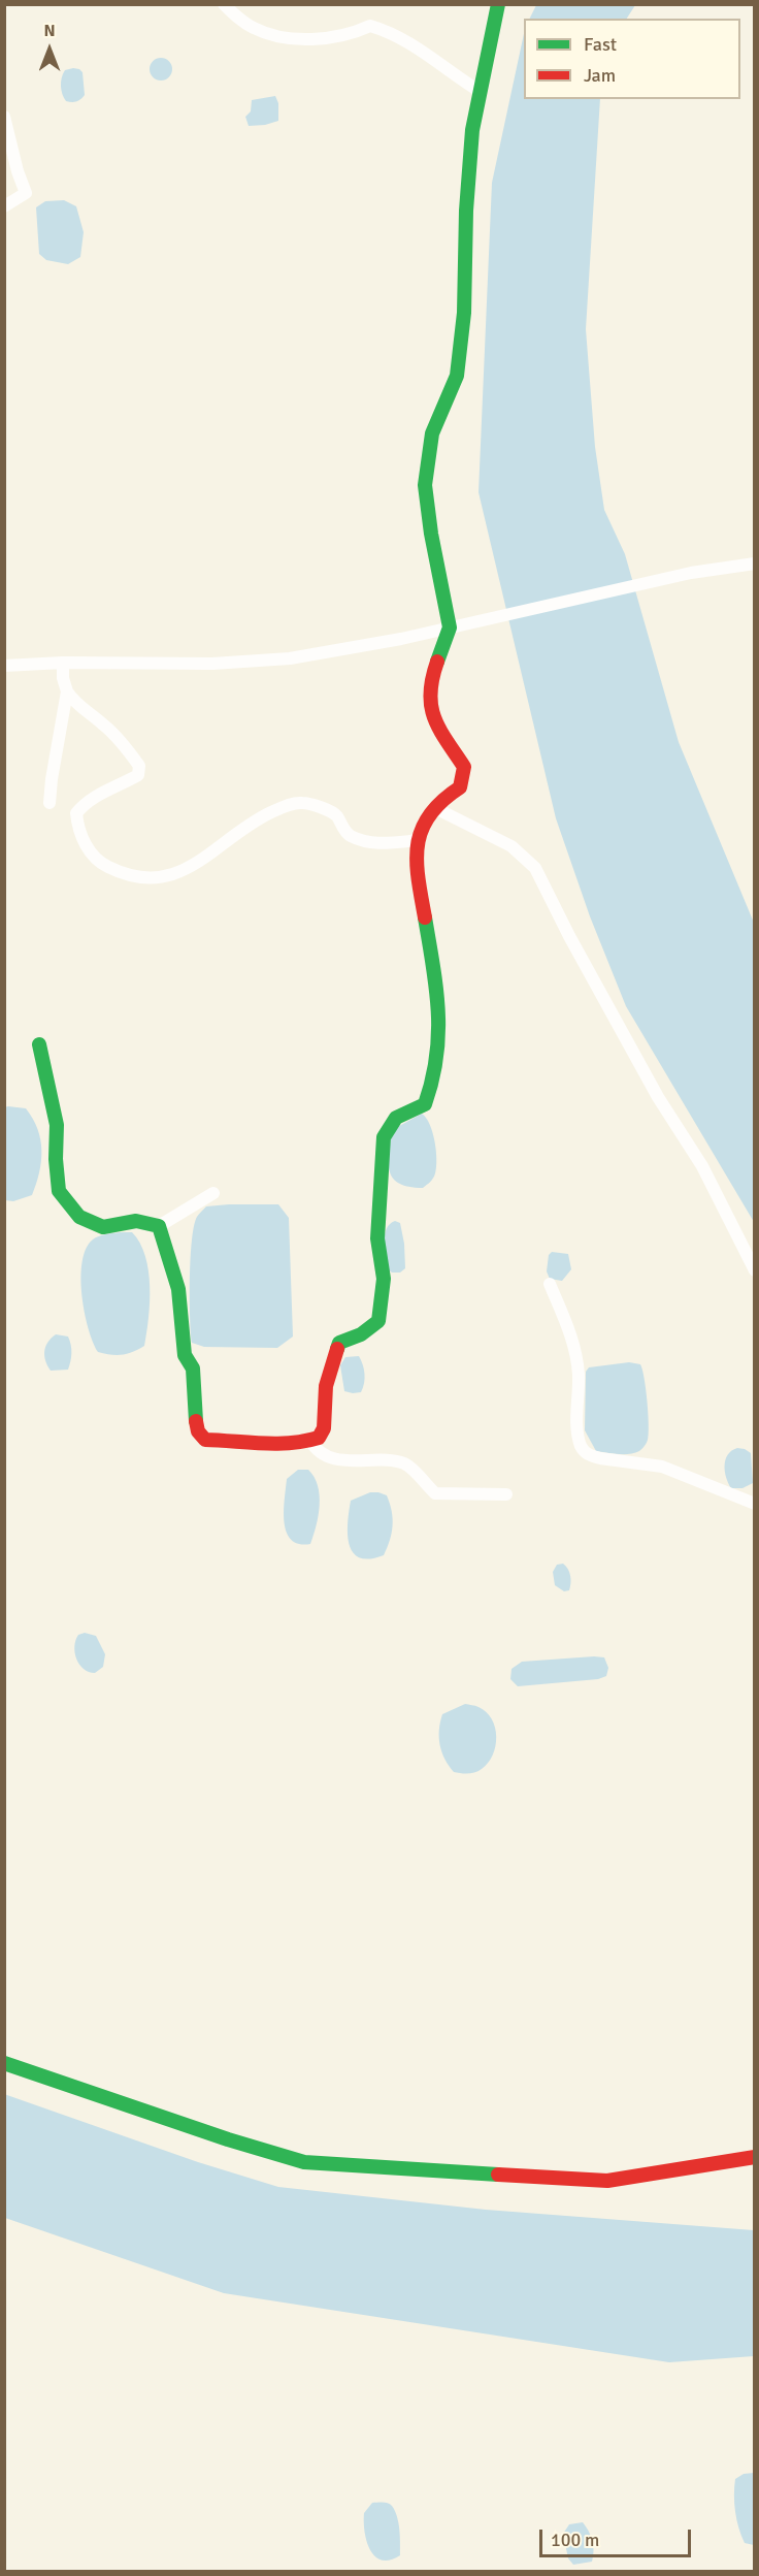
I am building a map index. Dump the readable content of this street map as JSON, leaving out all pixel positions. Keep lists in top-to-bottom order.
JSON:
{
  "legend": ["Fast", "Jam"],
  "scale_bar": "100 m",
  "north": "top"
}
